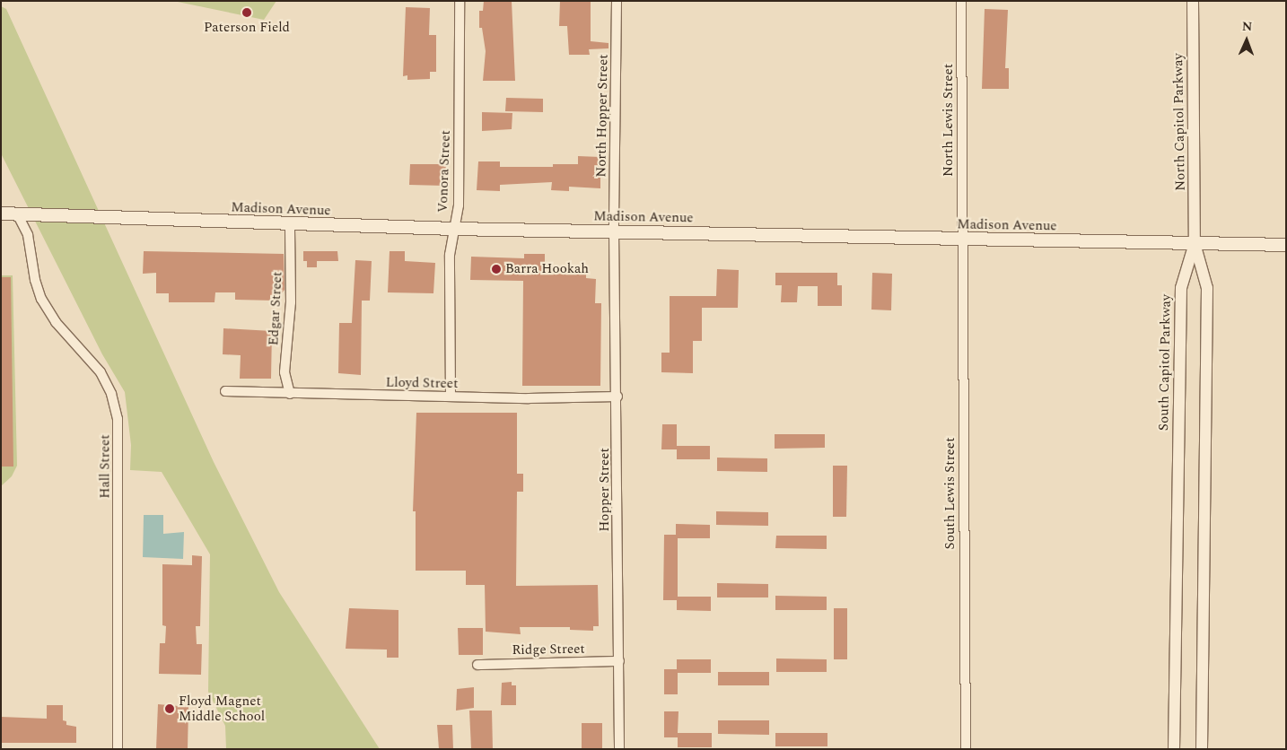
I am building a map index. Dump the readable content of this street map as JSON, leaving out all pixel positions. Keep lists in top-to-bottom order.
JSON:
{
  "streets": {
    "main road": ["Madison Avenue"],
    "street": [
      "North Hopper Street",
      "North Lewis Street",
      "North Capitol Parkway",
      "Vonora Street",
      "Edgar Street",
      "South Capitol Parkway",
      "Lloyd Street",
      "Hall Street",
      "Hopper Street",
      "South Lewis Street",
      "Ridge Street"
    ]
  },
  "crossings": [
    ["North Hopper Street", "Madison Avenue"],
    ["North Hopper Street", "Hopper Street"],
    ["North Lewis Street", "Madison Avenue"],
    ["North Lewis Street", "South Lewis Street"],
    ["North Capitol Parkway", "Madison Avenue"],
    ["North Capitol Parkway", "South Capitol Parkway"],
    ["Vonora Street", "Madison Avenue"],
    ["Vonora Street", "Lloyd Street"],
    ["Madison Avenue", "Edgar Street"],
    ["Madison Avenue", "South Capitol Parkway"],
    ["Madison Avenue", "Hall Street"],
    ["Madison Avenue", "Hopper Street"],
    ["Madison Avenue", "South Lewis Street"],
    ["Edgar Street", "Lloyd Street"],
    ["Lloyd Street", "Hopper Street"],
    ["Hopper Street", "Ridge Street"]
  ],
  "places": ["Paterson Field", "Barra Hookah", "Floyd Magnet Middle School"],
  "north": "top"
}
